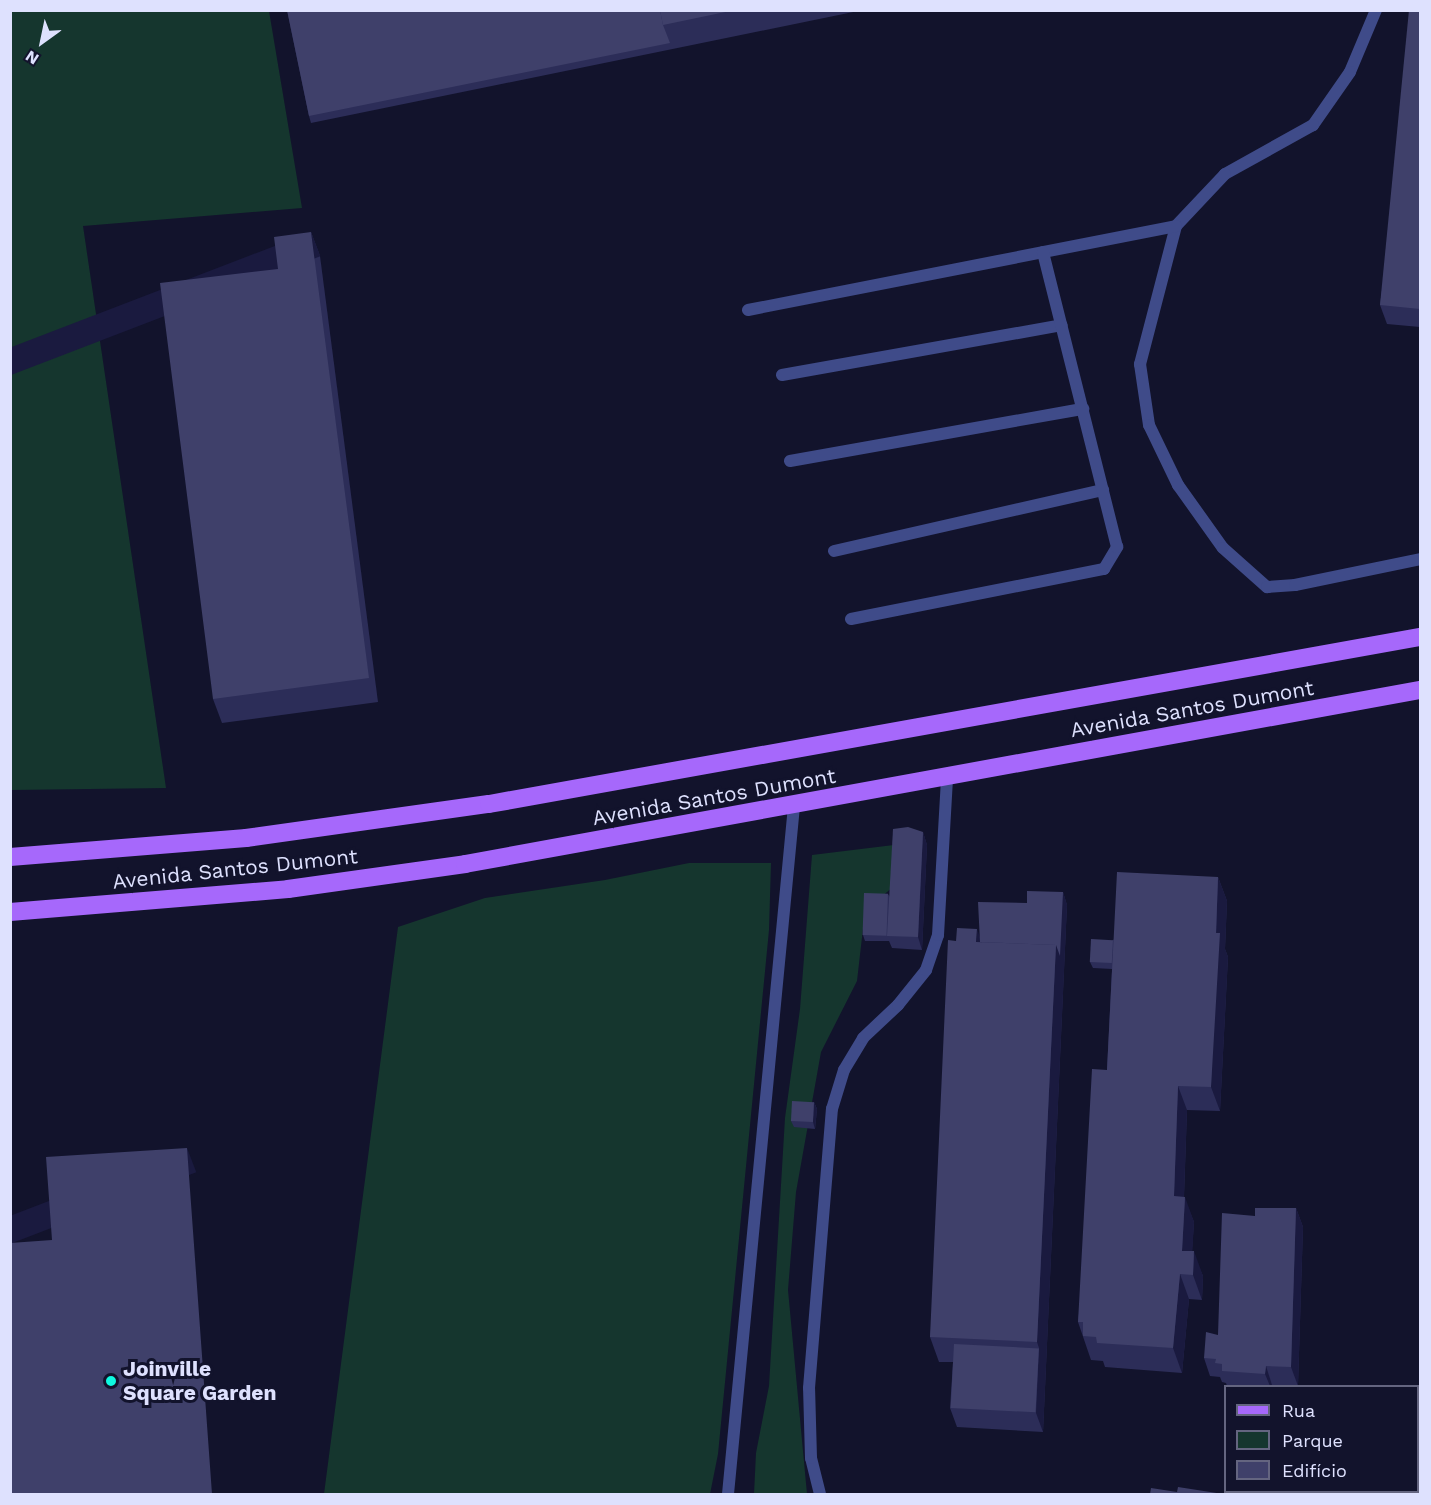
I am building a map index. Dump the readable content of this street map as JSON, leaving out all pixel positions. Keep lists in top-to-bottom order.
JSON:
{
  "streets": {
    "main road": ["Avenida Santos Dumont"]
  },
  "places": ["Joinville Square Garden"],
  "legend": ["Rua", "Parque", "Edifício"],
  "north": "bottom left"
}
